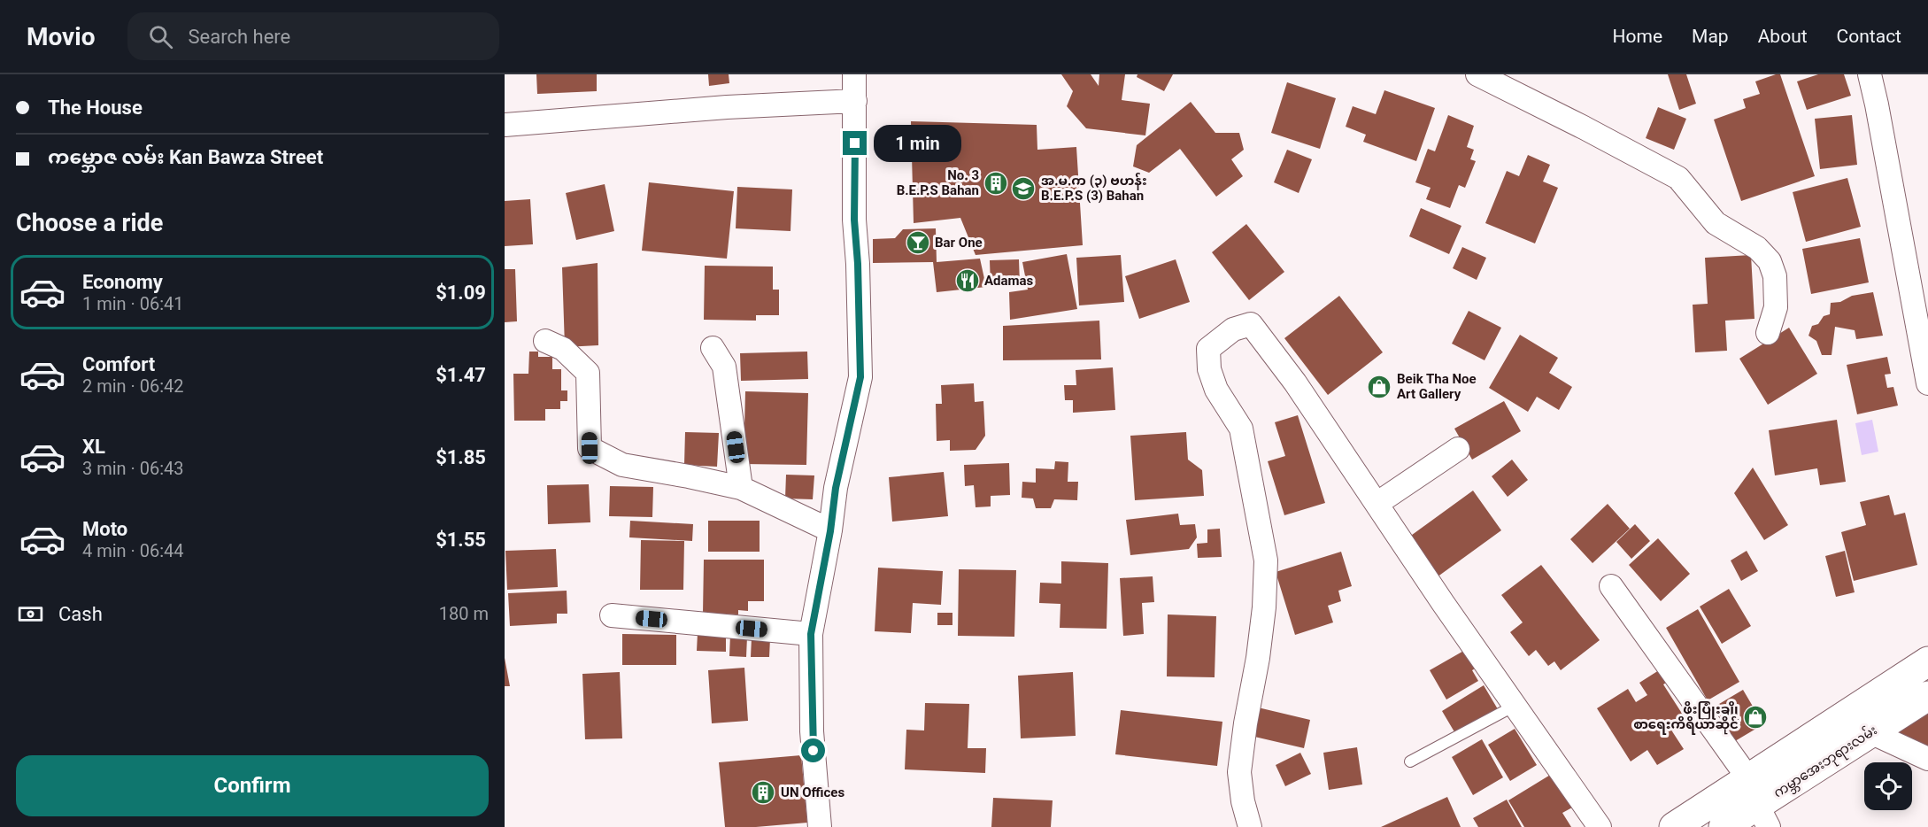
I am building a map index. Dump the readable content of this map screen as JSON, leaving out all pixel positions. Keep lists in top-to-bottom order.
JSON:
{
  "streets": {
    "main road": ["ကမ္ဘာအေးဘုရားလမ်း"]
  },
  "places": {
    "building": ["No. 3 B.E.P.S Bahan", "UN Offices"],
    "school or university": ["အ.မ.က (၃) ဗဟန်း B.E.P.S (3) Bahan"],
    "bar": ["Bar One"],
    "restaurant": ["Adamas"],
    "shop": ["Beik Tha Noe Art Gallery", "ဖိုးပြုံးချို စာရေးကိရိယာဆိုင်"]
  },
  "page": {
    "header": "Movio",
    "search": "Search here",
    "nav": [
      "Home",
      "Map",
      "About",
      "Contact"
    ],
    "banner": ["The House", "ကမ္ဘောဇ လမ်း Kan Bawza Street"],
    "bubble": "1 min",
    "heading": "Choose a ride",
    "list": [
      {
        "name": "Economy",
        "note": "1 min · 06:41",
        "value": "$1.09"
      },
      {
        "name": "Comfort",
        "note": "2 min · 06:42",
        "value": "$1.47"
      },
      {
        "name": "XL",
        "note": "3 min · 06:43",
        "value": "$1.85"
      },
      {
        "name": "Moto",
        "note": "4 min · 06:44",
        "value": "$1.55"
      }
    ],
    "pay": ["Cash", "180 m"],
    "buttons": "Confirm"
  }
}
